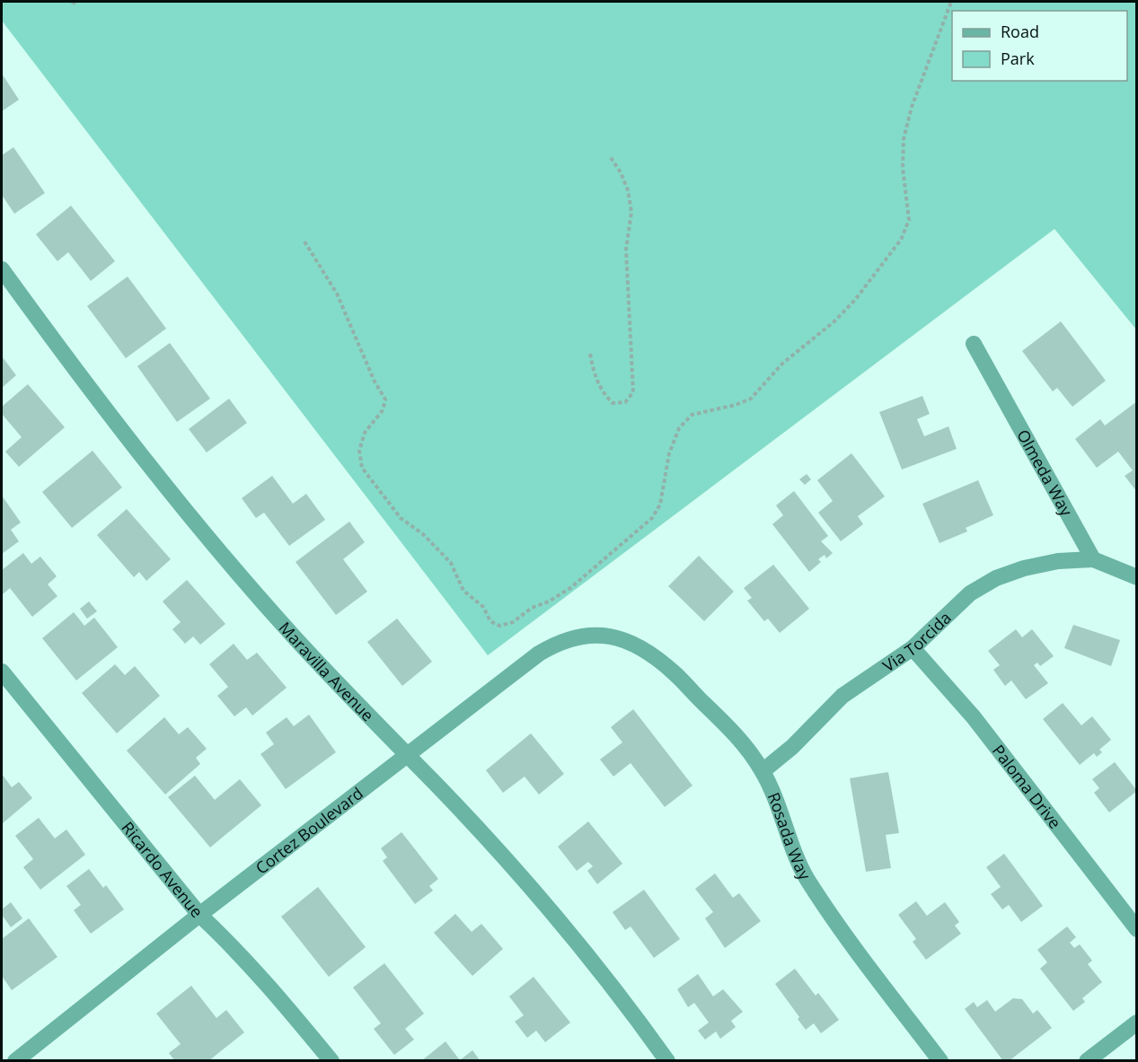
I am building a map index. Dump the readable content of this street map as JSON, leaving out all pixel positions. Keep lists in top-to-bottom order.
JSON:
{
  "streets": {
    "street": [
      "Olmeda Way",
      "Via Torcida",
      "Maravilla Avenue",
      "Paloma Drive",
      "Cortez Boulevard",
      "Rosada Way",
      "Ricardo Avenue"
    ]
  },
  "crossings": [
    ["Olmeda Way", "Via Torcida"],
    ["Via Torcida", "Paloma Drive"],
    ["Via Torcida", "Rosada Way"],
    ["Maravilla Avenue", "Cortez Boulevard"],
    ["Cortez Boulevard", "Rosada Way"],
    ["Cortez Boulevard", "Ricardo Avenue"]
  ],
  "legend": ["Road", "Park"]
}
